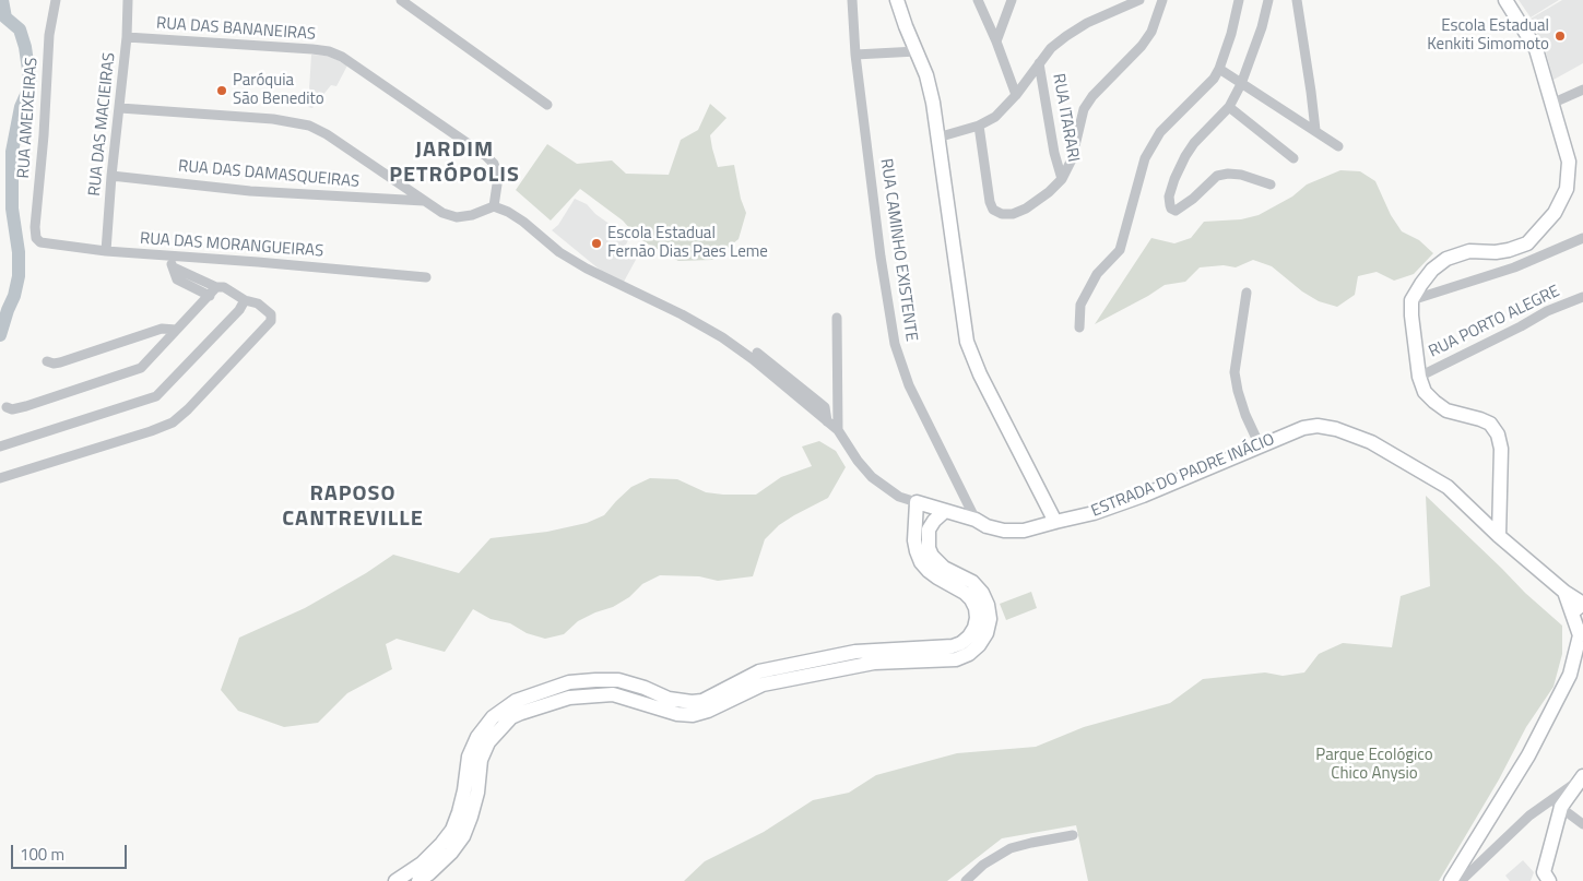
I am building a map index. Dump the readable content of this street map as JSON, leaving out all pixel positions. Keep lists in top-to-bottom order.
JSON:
{
  "streets": {
    "street": [
      "RUA DAS BANANEIRAS",
      "RUA AMEIXEIRAS",
      "RUA ITARARI",
      "RUA DAS MACIEIRAS",
      "RUA DAS DAMASQUEIRAS",
      "RUA DAS MORANGUEIRAS",
      "RUA CAMINHO EXISTENTE",
      "RUA PORTO ALEGRE",
      "ESTRADA DO PADRE INÁCIO"
    ]
  },
  "crossings": [
    ["RUA DAS BANANEIRAS", "RUA DAS MACIEIRAS"],
    ["RUA AMEIXEIRAS", "RUA DAS MORANGUEIRAS"],
    ["RUA DAS MACIEIRAS", "RUA DAS DAMASQUEIRAS"],
    ["RUA DAS MACIEIRAS", "RUA DAS MORANGUEIRAS"],
    ["RUA CAMINHO EXISTENTE", "ESTRADA DO PADRE INÁCIO"]
  ],
  "districts": ["JARDIM PETRÓPOLIS", "RAPOSO CANTREVILLE"],
  "parks": ["Parque Ecológico Chico Anysio"],
  "places": ["Escola Estadual Kenkiti Simomoto", "Paróquia São Benedito", "Escola Estadual Fernão Dias Paes Leme"],
  "scale_bar": "100 m"
}
